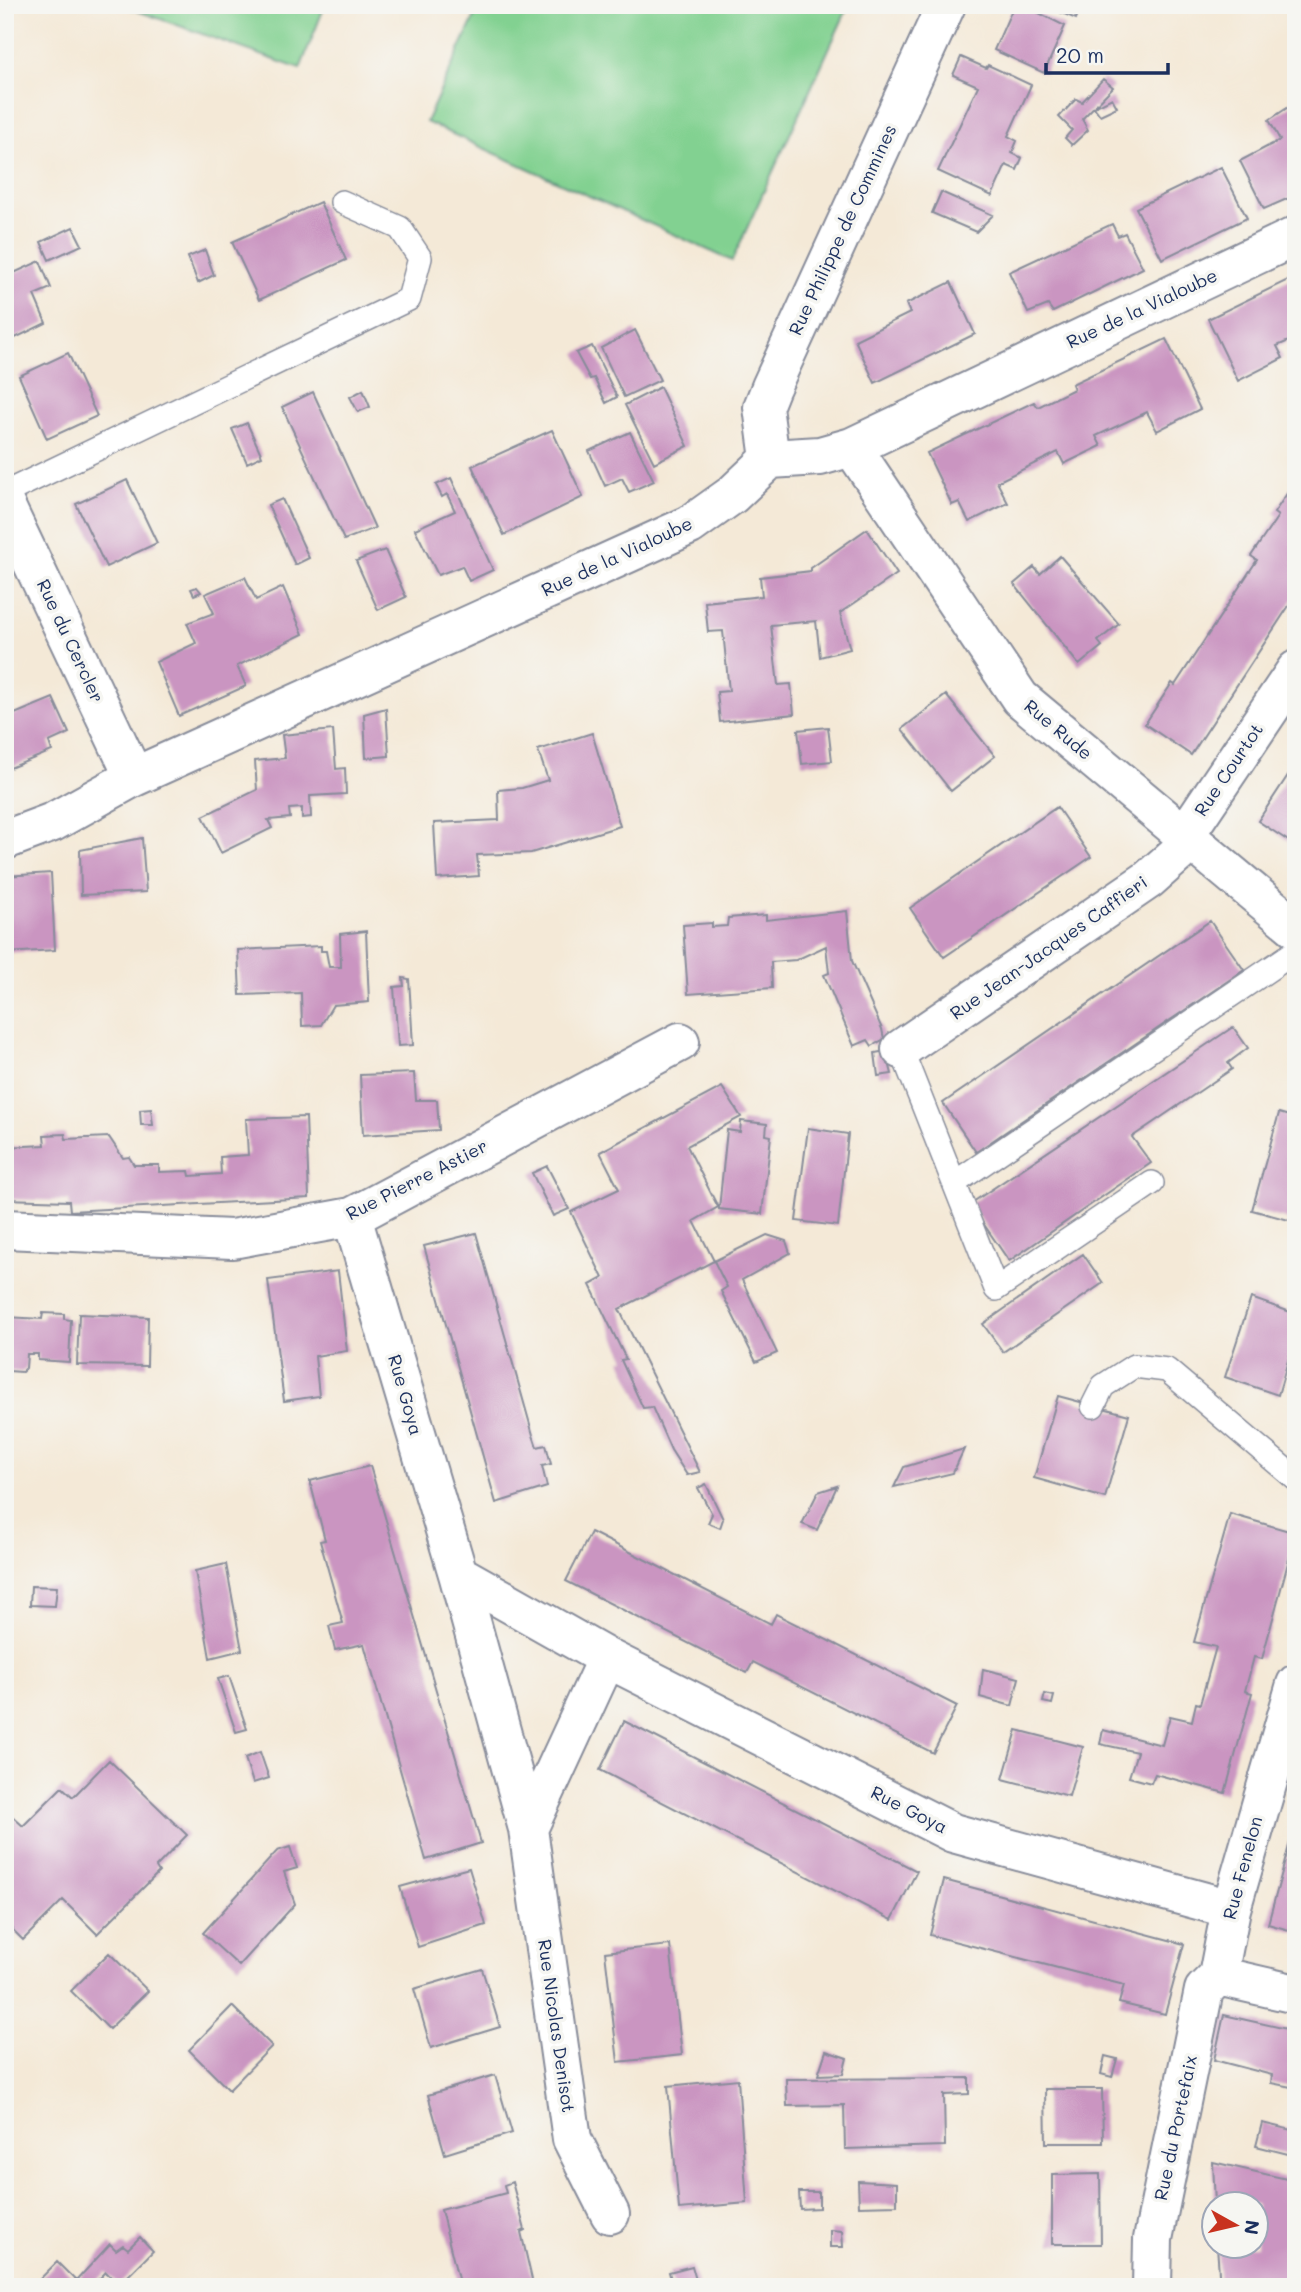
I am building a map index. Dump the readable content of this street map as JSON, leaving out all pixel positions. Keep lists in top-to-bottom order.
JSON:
{
  "streets": {
    "street": [
      "Rue Philippe de Commines",
      "Rue de la Vialoube",
      "Rue du Cercler",
      "Rue Rude",
      "Rue Courtot",
      "Rue Jean-Jacques Caffieri",
      "Rue Pierre Astier",
      "Rue Goya",
      "Rue Fenelon",
      "Rue Nicolas Denisot",
      "Rue du Portefaix"
    ]
  },
  "crossings": [
    ["Rue Philippe de Commines", "Rue de la Vialoube"],
    ["Rue de la Vialoube", "Rue du Cercler"],
    ["Rue de la Vialoube", "Rue Rude"],
    ["Rue Rude", "Rue Courtot"],
    ["Rue Rude", "Rue Jean-Jacques Caffieri"],
    ["Rue Courtot", "Rue Jean-Jacques Caffieri"],
    ["Rue Pierre Astier", "Rue Goya"],
    ["Rue Goya", "Rue Fenelon"],
    ["Rue Goya", "Rue Nicolas Denisot"],
    ["Rue Fenelon", "Rue du Portefaix"]
  ],
  "scale_bar": "20 m",
  "north": "right"
}
